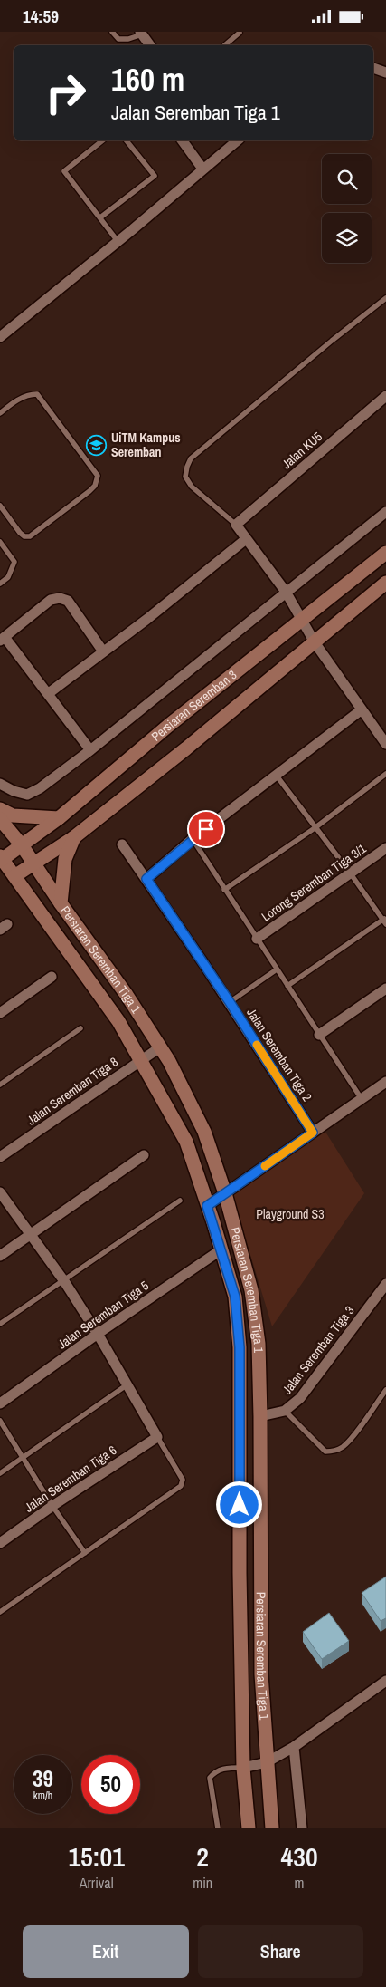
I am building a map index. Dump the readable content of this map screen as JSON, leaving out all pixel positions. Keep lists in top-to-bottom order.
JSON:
{
  "streets": {
    "main road": ["Persiaran Seremban 3", "Persiaran Seremban Tiga 1"],
    "street": [
      "Jalan KU5",
      "Lorong Seremban Tiga 3/1",
      "Jalan Seremban Tiga 2",
      "Jalan Seremban Tiga 8",
      "Jalan Seremban Tiga 5",
      "Jalan Seremban Tiga 3",
      "Jalan Seremban Tiga 6"
    ]
  },
  "crossings": [
    ["Persiaran Seremban 3", "Persiaran Seremban Tiga 1"],
    ["Persiaran Seremban Tiga 1", "Jalan Seremban Tiga 8"],
    ["Persiaran Seremban Tiga 1", "Jalan Seremban Tiga 5"],
    ["Persiaran Seremban Tiga 1", "Jalan Seremban Tiga 3"]
  ],
  "parks": ["Playground S3"],
  "places": {
    "school or university": ["UiTM Kampus Seremban"]
  },
  "page": {
    "status": "14:59",
    "turn": ["160 m", "Jalan Seremban Tiga 1"],
    "speed": "39 km/h",
    "limit": "50",
    "eta": [
      "15:01",
      "Arrival",
      "2",
      "min",
      "430",
      "m"
    ],
    "buttons": ["Exit", "Share"]
  }
}
